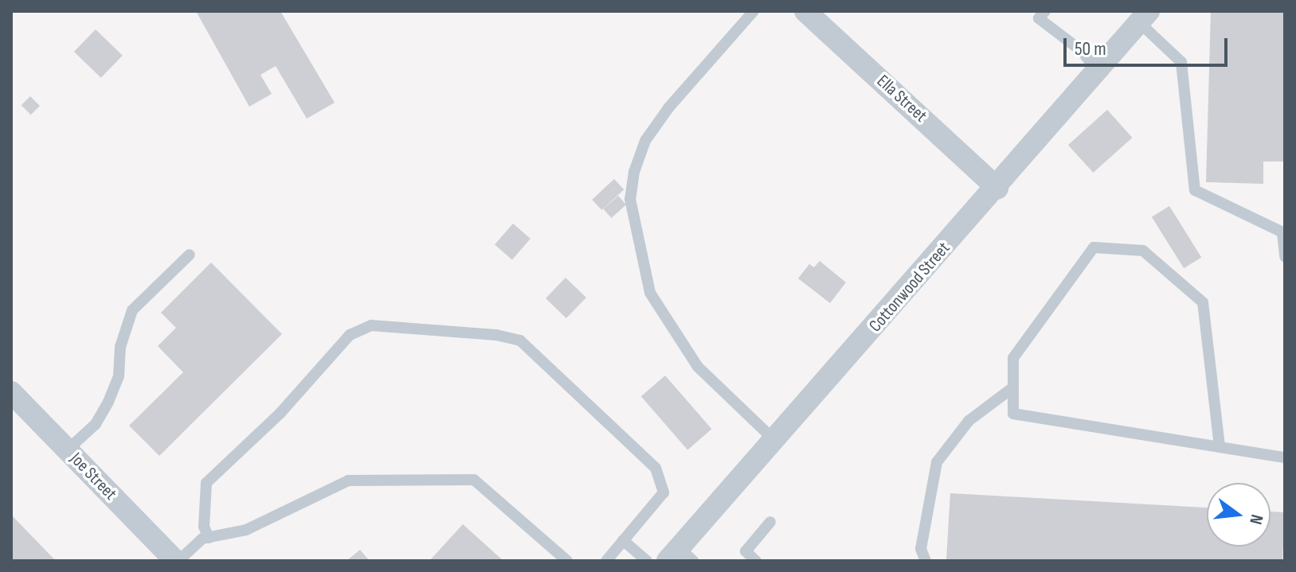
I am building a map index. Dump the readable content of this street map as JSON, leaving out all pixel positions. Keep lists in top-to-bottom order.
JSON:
{
  "streets": {
    "street": ["Ella Street", "Cottonwood Street", "Joe Street"]
  },
  "crossings": [
    ["Ella Street", "Cottonwood Street"]
  ],
  "scale_bar": "50 m",
  "north": "right"
}
